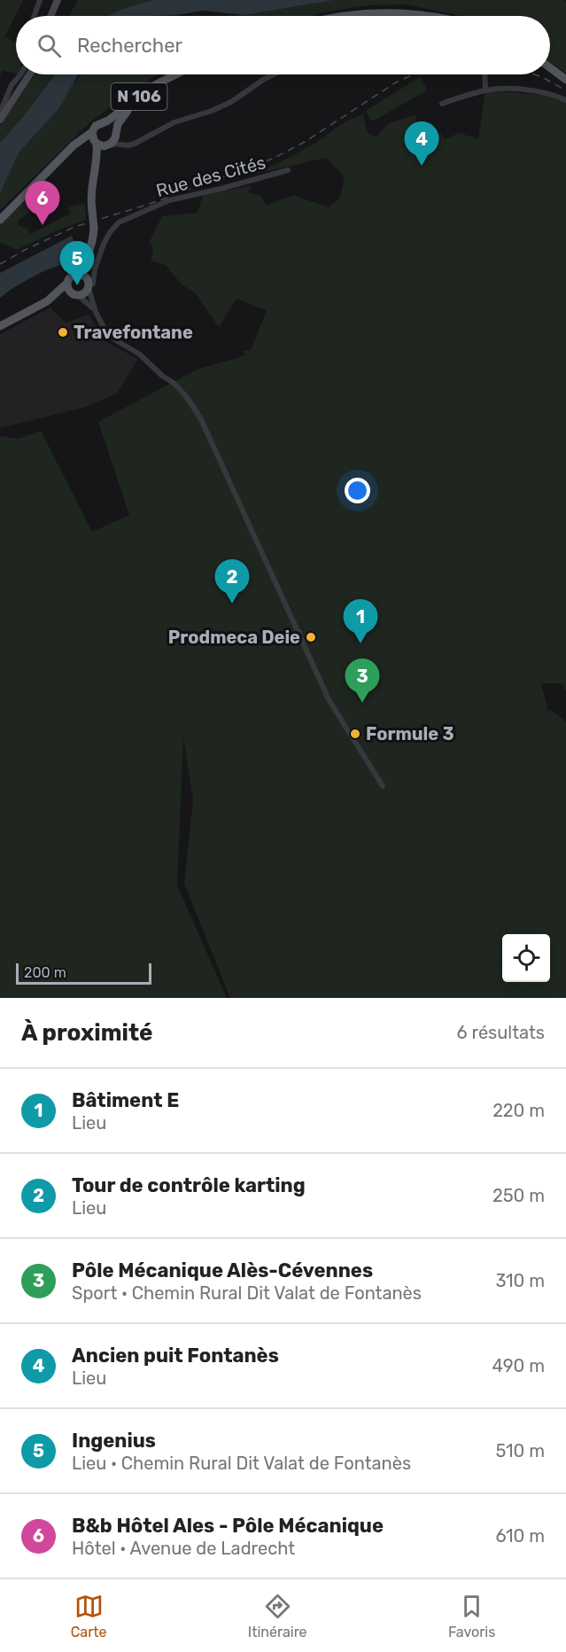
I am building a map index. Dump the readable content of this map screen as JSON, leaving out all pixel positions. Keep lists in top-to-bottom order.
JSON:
{
  "streets": {
    "main road": ["N 106"],
    "street": ["Rue des Cités"]
  },
  "places": ["Travefontane", "Prodmeca Deie", "Formule 3"],
  "scale_bar": "200 m",
  "page": {
    "search": "Rechercher",
    "pins": [
      "4",
      "6",
      "5",
      "2",
      "1",
      "3"
    ],
    "scale": "200 m",
    "heading": ["À proximité", "6 résultats"],
    "list": [
      {
        "mark": "1",
        "name": "Bâtiment E",
        "note": "Lieu",
        "value": "220 m"
      },
      {
        "mark": "2",
        "name": "Tour de contrôle karting",
        "note": "Lieu",
        "value": "250 m"
      },
      {
        "mark": "3",
        "name": "Pôle Mécanique Alès-Cévennes",
        "note": "Sport · Chemin Rural Dit Valat de Fontanès",
        "value": "310 m"
      },
      {
        "mark": "4",
        "name": "Ancien puit Fontanès",
        "note": "Lieu",
        "value": "490 m"
      },
      {
        "mark": "5",
        "name": "Ingenius",
        "note": "Lieu · Chemin Rural Dit Valat de Fontanès",
        "value": "510 m"
      },
      {
        "mark": "6",
        "name": "B&b Hôtel Ales - Pôle Mécanique",
        "note": "Hôtel · Avenue de Ladrecht",
        "value": "610 m"
      }
    ],
    "nav": ["Carte", "Itinéraire", "Favoris"]
  }
}
